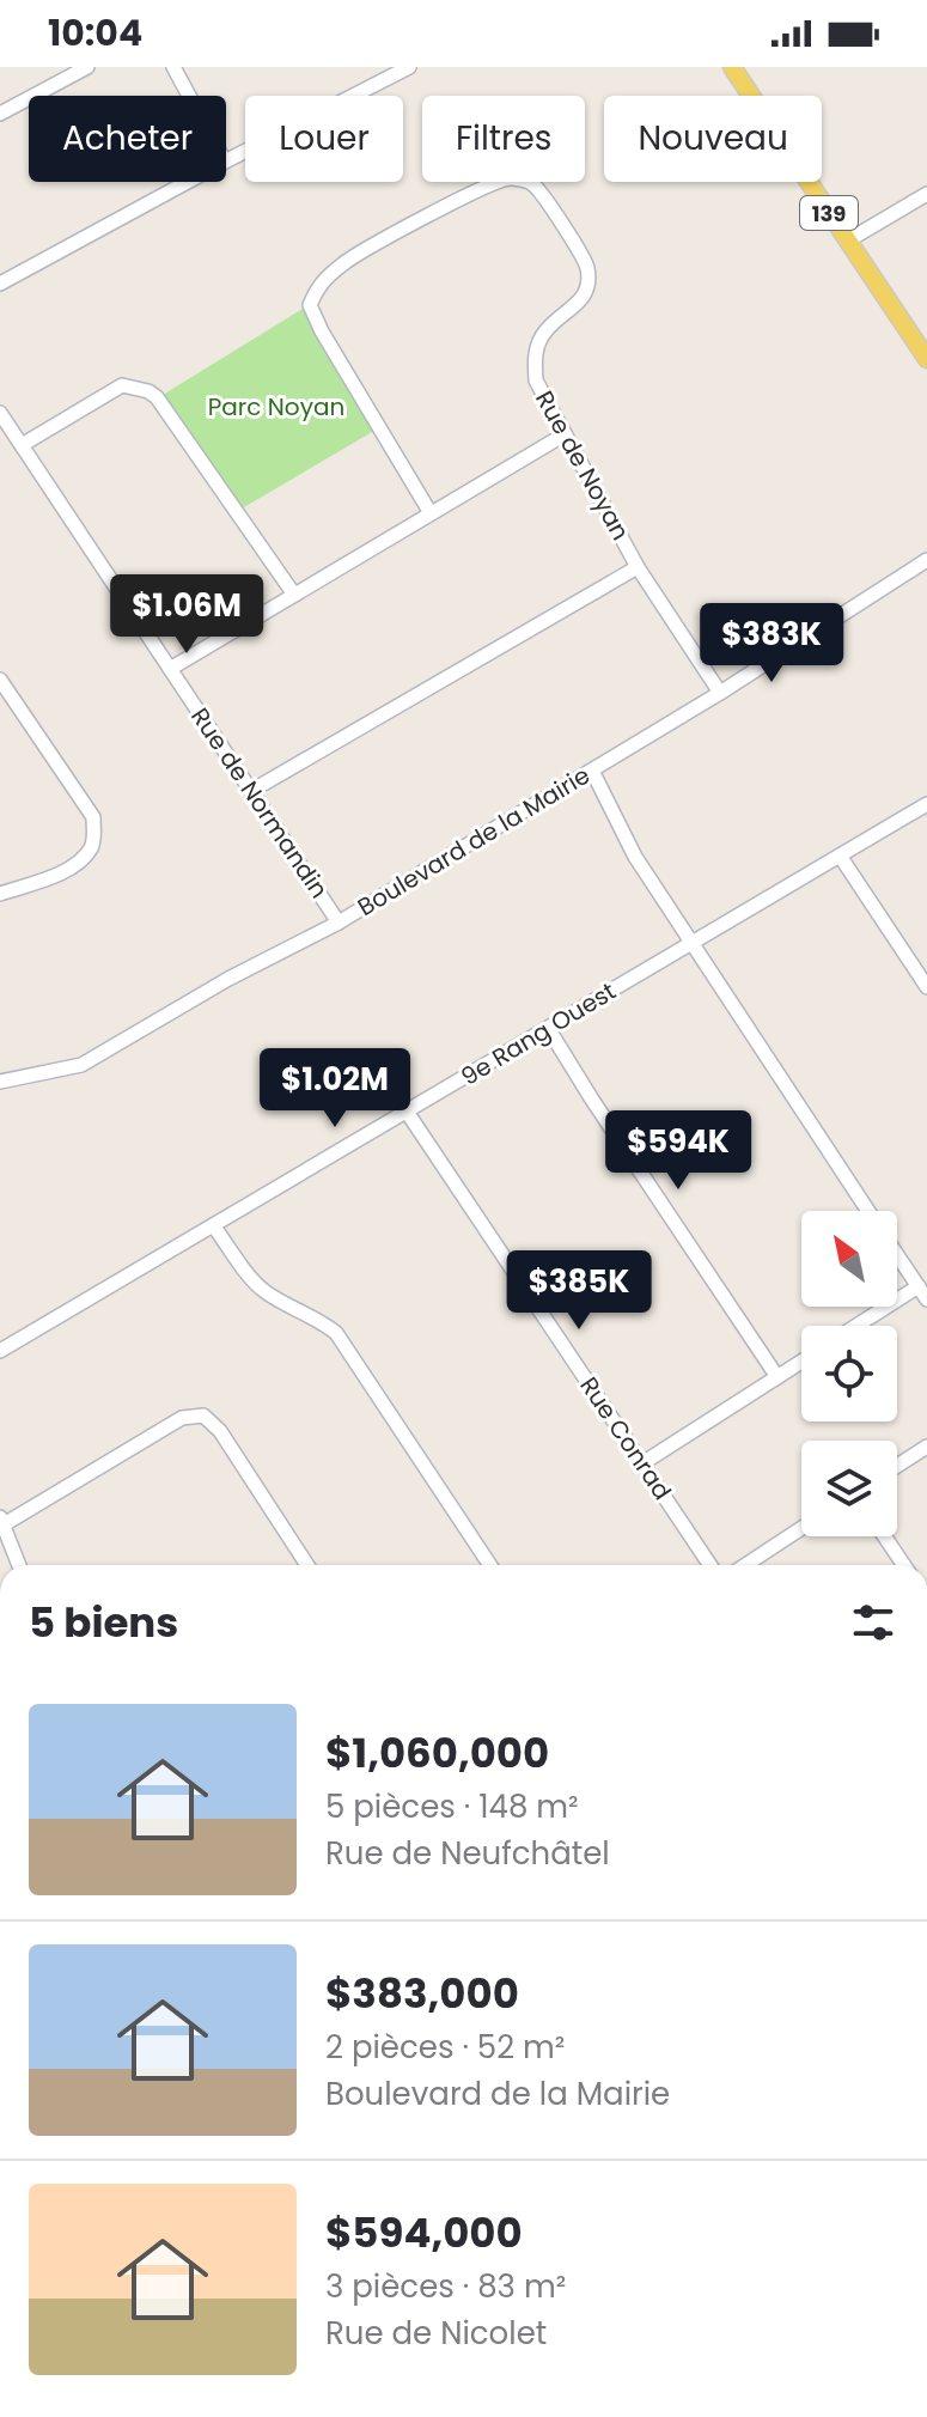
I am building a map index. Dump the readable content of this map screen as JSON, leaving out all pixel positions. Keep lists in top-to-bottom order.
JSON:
{
  "streets": {
    "main road": ["139"],
    "street": [
      "Rue de Noyan",
      "Rue de Normandin",
      "Boulevard de la Mairie",
      "9e Rang Ouest",
      "Rue Conrad"
    ]
  },
  "crossings": [
    ["Rue de Noyan", "Boulevard de la Mairie"],
    ["Rue de Normandin", "Boulevard de la Mairie"],
    ["9e Rang Ouest", "Rue Conrad"]
  ],
  "parks": ["Parc Noyan"],
  "north": "top left",
  "page": {
    "status": "10:04",
    "chip": [
      "Acheter",
      "Louer",
      "Filtres",
      "Nouveau"
    ],
    "price": [
      "$1.06M",
      "$383K",
      "$1.02M",
      "$594K",
      "$385K"
    ],
    "heading": "5 biens",
    "list": [
      {
        "name": "$1,060,000",
        "note": "5 pièces · 148 m² · Rue de Neufchâtel"
      },
      {
        "name": "$383,000",
        "note": "2 pièces · 52 m² · Boulevard de la Mairie"
      },
      {
        "name": "$594,000",
        "note": "3 pièces · 83 m² · Rue de Nicolet"
      }
    ]
  }
}
